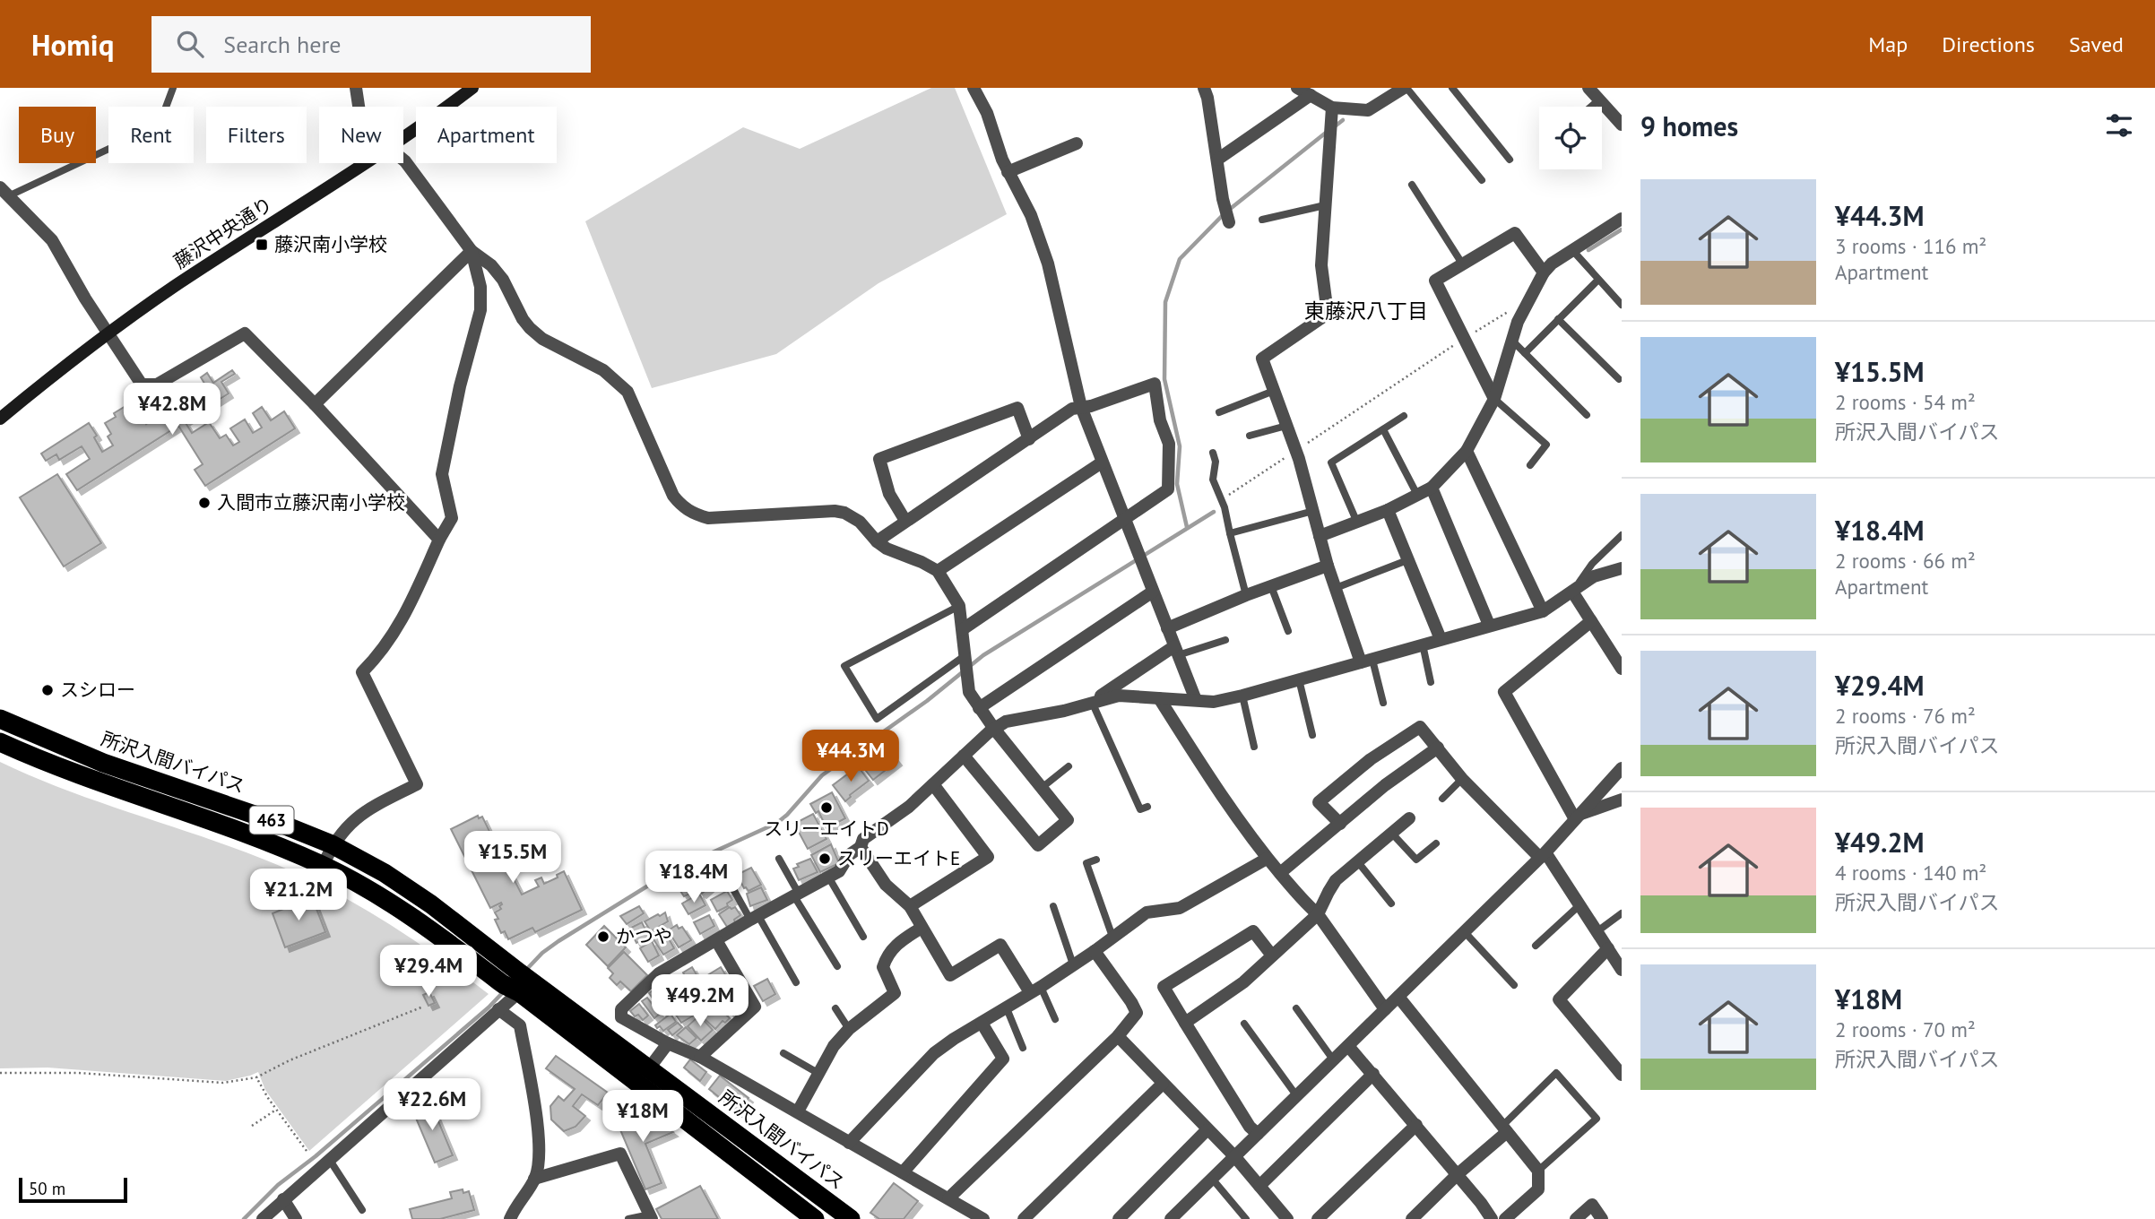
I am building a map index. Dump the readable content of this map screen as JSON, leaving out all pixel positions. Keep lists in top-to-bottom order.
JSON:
{
  "streets": {
    "highway": ["所沢入間バイパス", "463"],
    "street": ["藤沢中央通り"]
  },
  "districts": ["東藤沢八丁目"],
  "places": {
    "transit": ["藤沢南小学校"],
    "other": [
      "入間市立藤沢南小学校",
      "スシロー",
      "スリーエイトD",
      "スリーエイトE",
      "かつや"
    ]
  },
  "scale_bar": "50 m",
  "page": {
    "header": "Homiq",
    "search": "Search here",
    "nav": ["Map", "Directions", "Saved"],
    "heading": "9 homes",
    "chip": [
      "Buy",
      "Rent",
      "Filters",
      "New",
      "Apartment"
    ],
    "list": [
      {
        "name": "¥44.3M",
        "note": "3 rooms · 116 m² · Apartment"
      },
      {
        "name": "¥15.5M",
        "note": "2 rooms · 54 m² · 所沢入間バイパス"
      },
      {
        "name": "¥18.4M",
        "note": "2 rooms · 66 m² · Apartment"
      },
      {
        "name": "¥29.4M",
        "note": "2 rooms · 76 m² · 所沢入間バイパス"
      },
      {
        "name": "¥49.2M",
        "note": "4 rooms · 140 m² · 所沢入間バイパス"
      },
      {
        "name": "¥18M",
        "note": "2 rooms · 70 m² · 所沢入間バイパス"
      }
    ],
    "price": [
      "¥42.8M",
      "¥44.3M",
      "¥15.5M",
      "¥18.4M",
      "¥21.2M",
      "¥29.4M",
      "¥49.2M",
      "¥22.6M",
      "¥18M"
    ],
    "scale": "50 m"
  }
}
